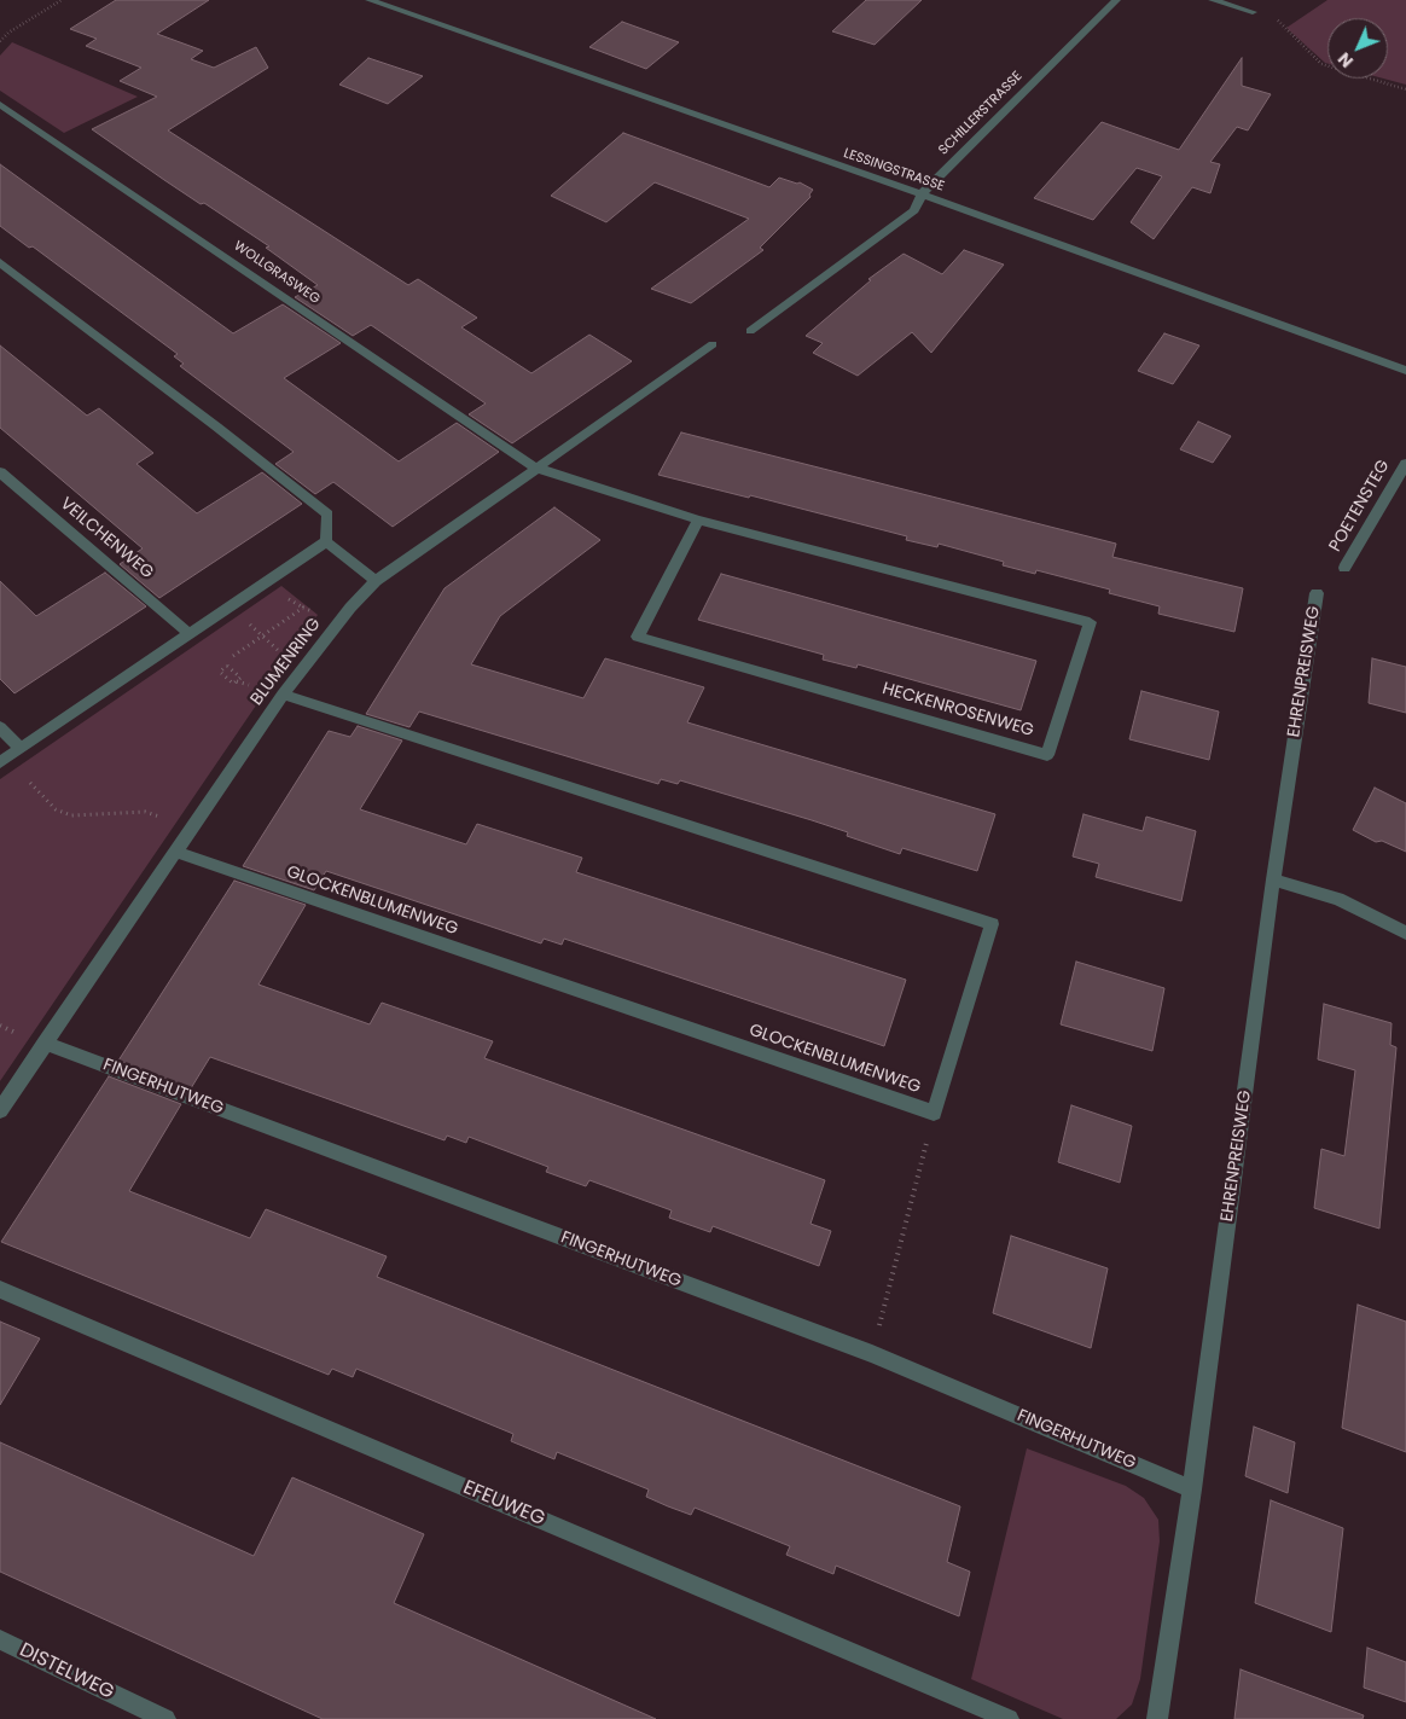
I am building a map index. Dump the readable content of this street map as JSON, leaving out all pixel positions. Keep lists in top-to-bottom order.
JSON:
{
  "streets": {
    "street": [
      "SCHILLERSTRASSE",
      "LESSINGSTRASSE",
      "WOLLGRASWEG",
      "POETENSTEG",
      "VEILCHENWEG",
      "BLUMENRING",
      "EHRENPREISWEG",
      "HECKENROSENWEG",
      "GLOCKENBLUMENWEG",
      "FINGERHUTWEG",
      "EFEUWEG",
      "DISTELWEG"
    ]
  },
  "crossings": [
    ["SCHILLERSTRASSE", "LESSINGSTRASSE"],
    ["WOLLGRASWEG", "BLUMENRING"],
    ["WOLLGRASWEG", "HECKENROSENWEG"],
    ["BLUMENRING", "HECKENROSENWEG"],
    ["BLUMENRING", "GLOCKENBLUMENWEG"],
    ["BLUMENRING", "FINGERHUTWEG"],
    ["EHRENPREISWEG", "FINGERHUTWEG"]
  ],
  "north": "bottom left"
}
